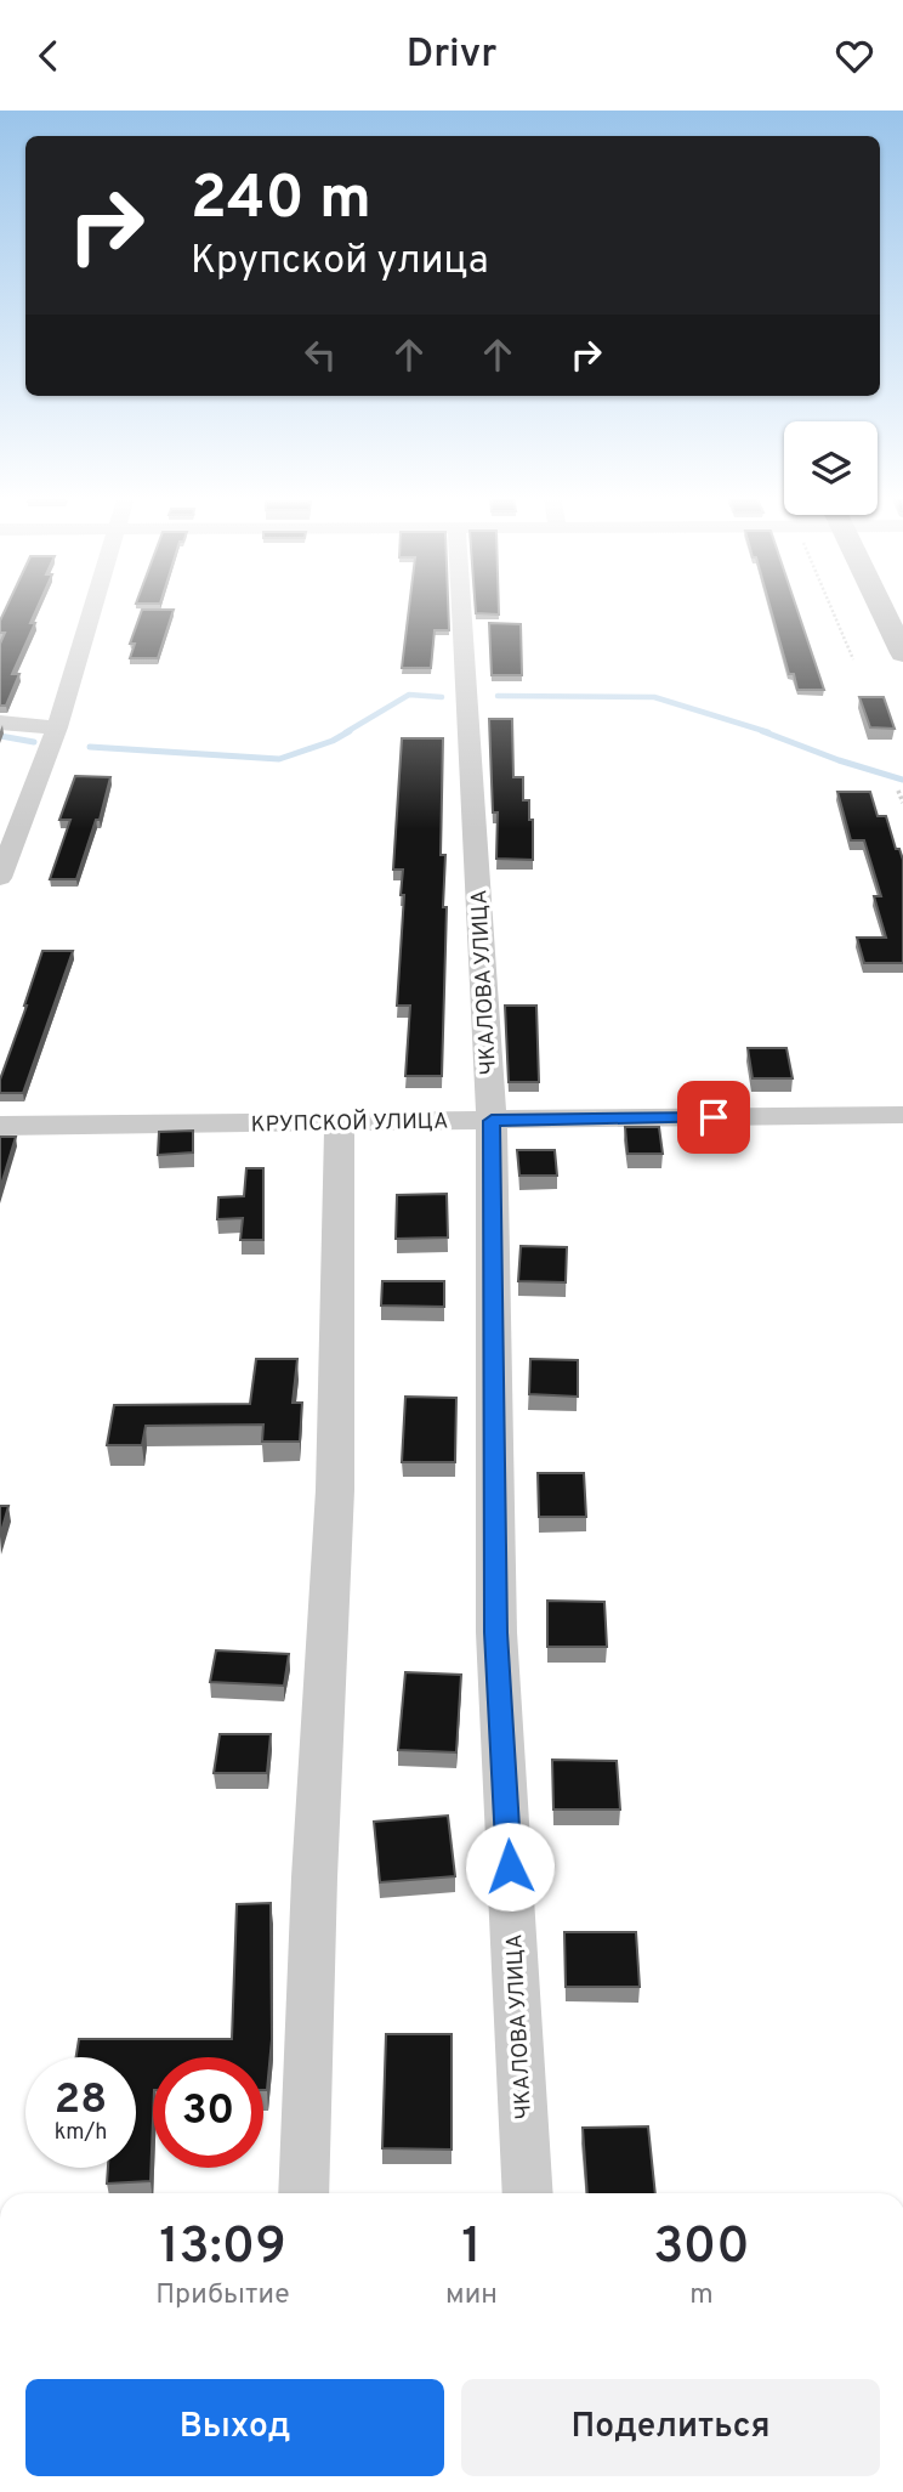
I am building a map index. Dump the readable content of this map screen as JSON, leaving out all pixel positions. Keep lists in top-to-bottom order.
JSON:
{
  "streets": {
    "street": ["ЧКАЛОВА УЛИЦА", "КРУПСКОЙ УЛИЦА"]
  },
  "crossings": [
    ["ЧКАЛОВА УЛИЦА", "КРУПСКОЙ УЛИЦА"]
  ],
  "page": {
    "header": "Drivr",
    "turn": ["240 m", "Крупской улица"],
    "speed": "28 km/h",
    "limit": "30",
    "eta": [
      "13:09",
      "Прибытие",
      "1",
      "мин",
      "300",
      "m"
    ],
    "buttons": ["Выход", "Поделиться"]
  }
}
